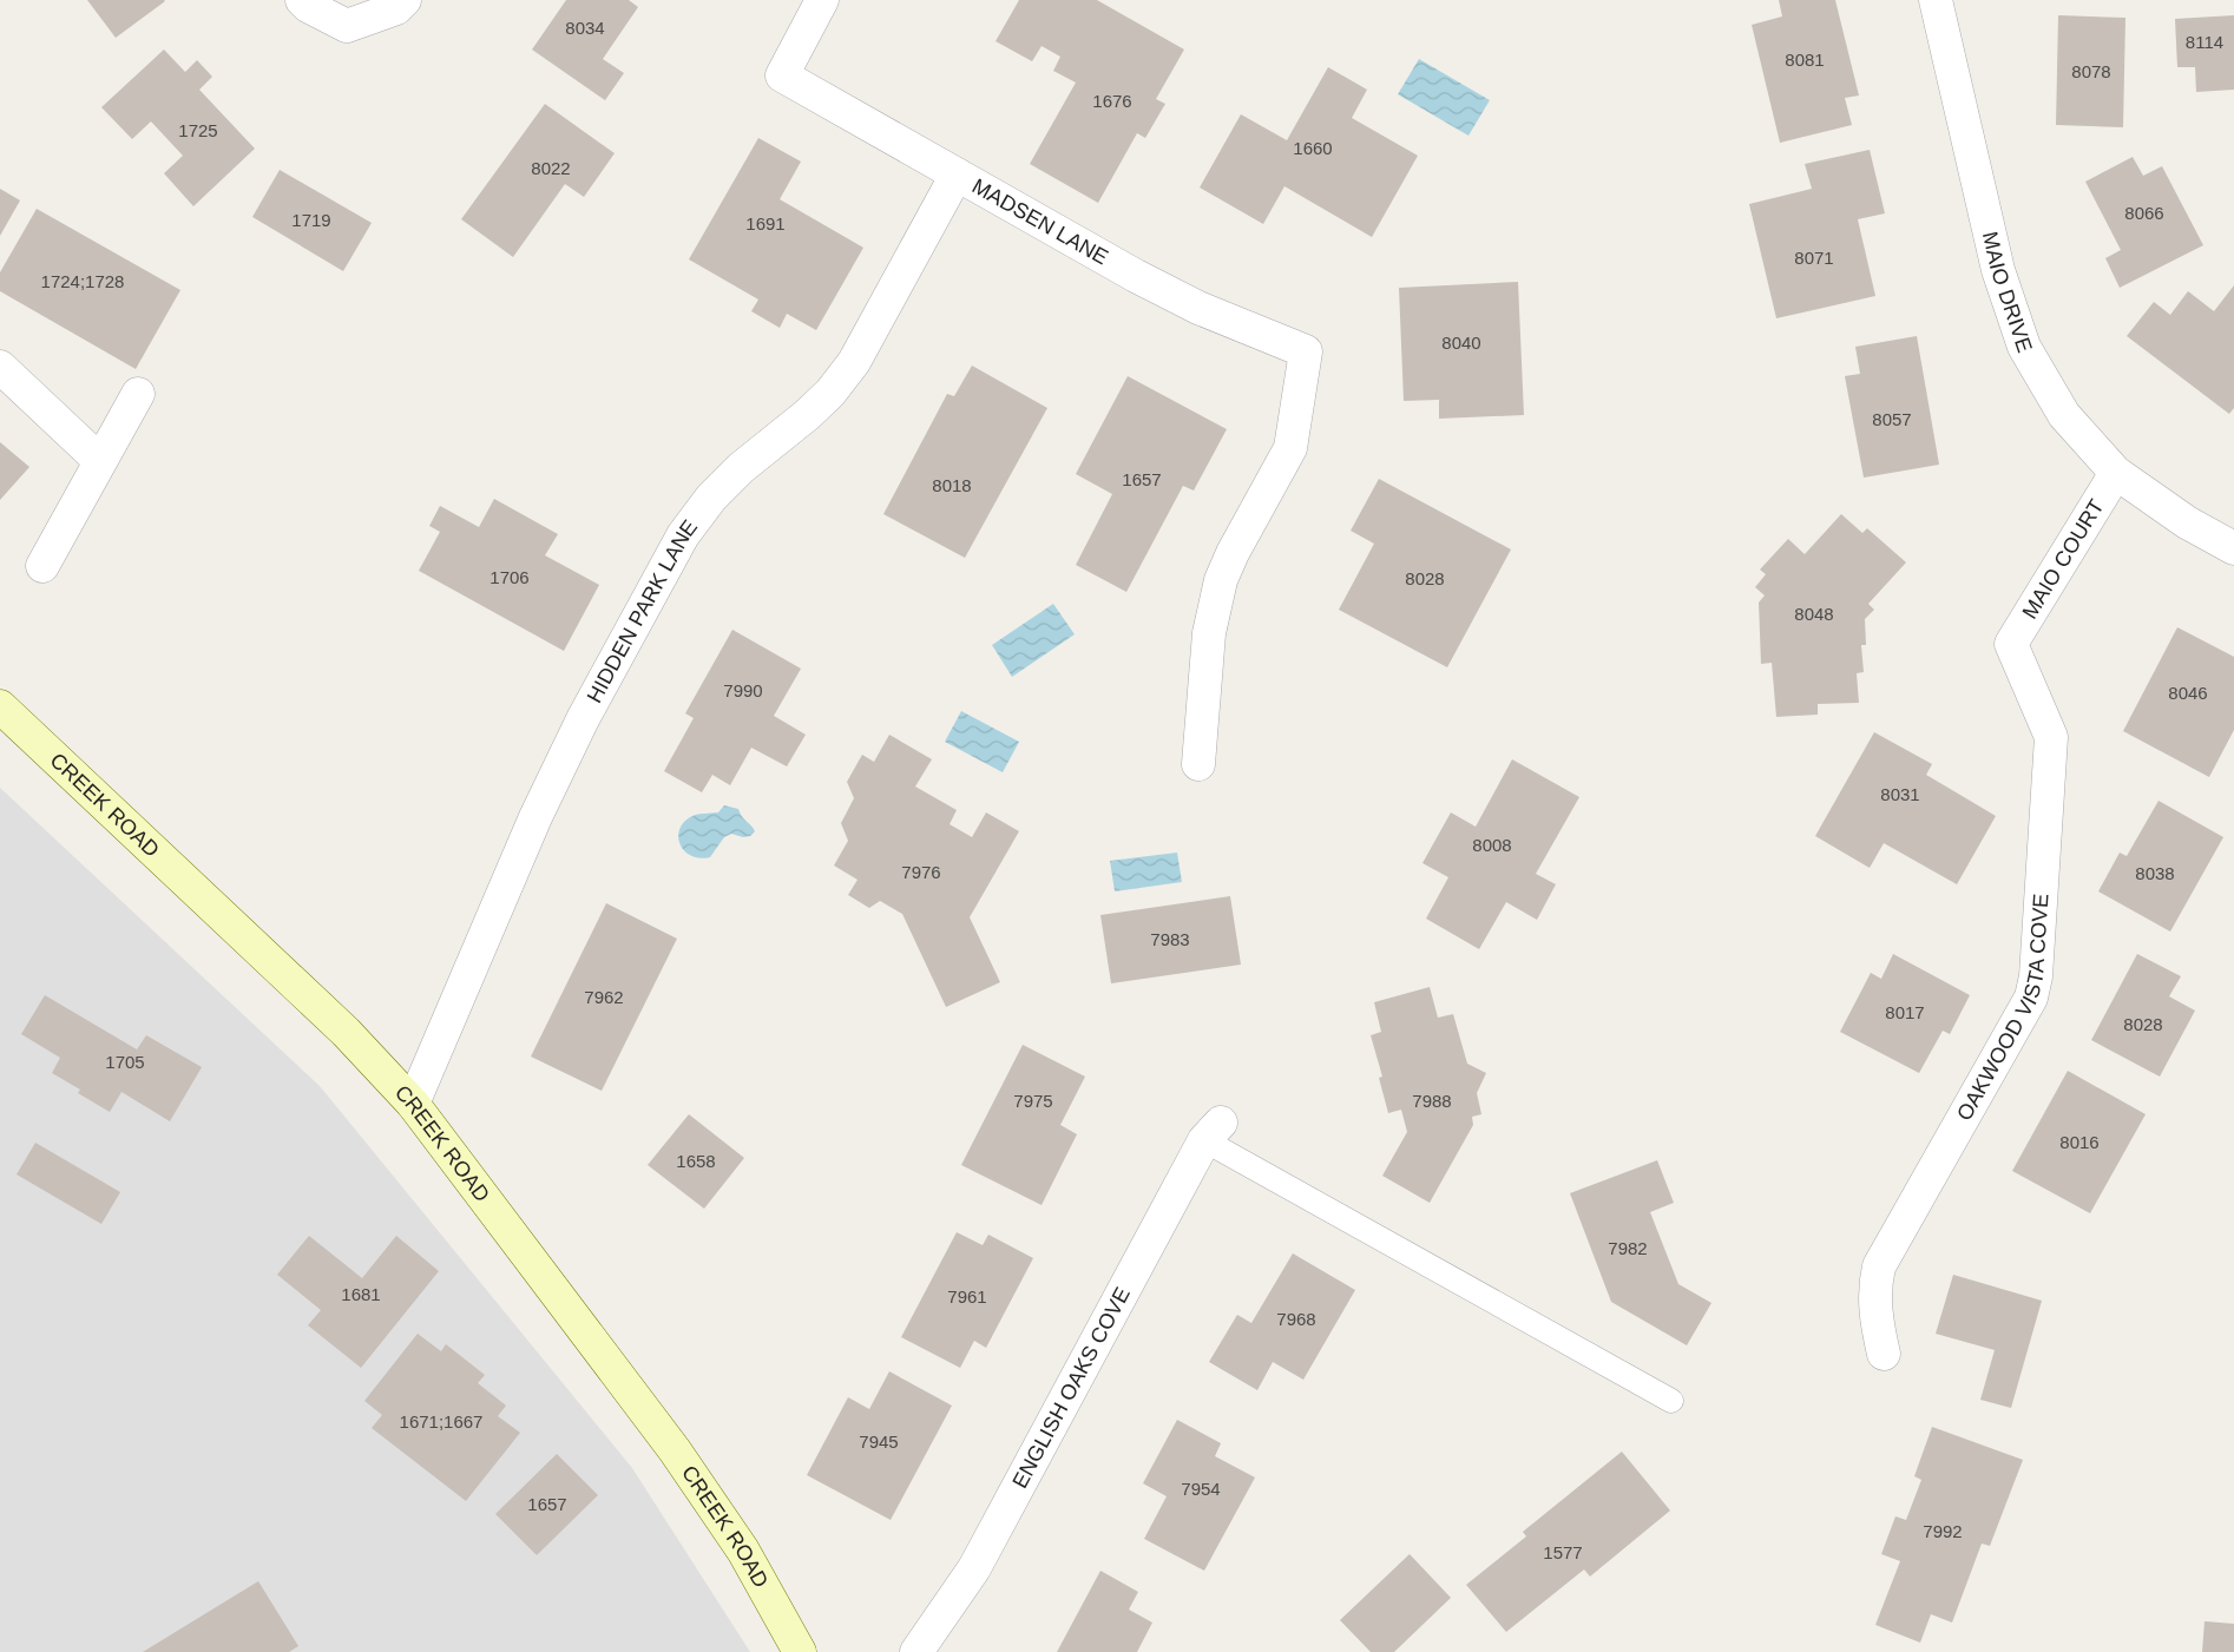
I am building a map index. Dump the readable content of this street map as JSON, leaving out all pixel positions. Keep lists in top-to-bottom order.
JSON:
{
  "streets": {
    "street": [
      "MADSEN LANE",
      "MAIO DRIVE",
      "MAIO COURT",
      "HIDDEN PARK LANE",
      "CREEK ROAD",
      "OAKWOOD VISTA COVE",
      "ENGLISH OAKS COVE"
    ]
  },
  "crossings": [
    ["MADSEN LANE", "HIDDEN PARK LANE"],
    ["MAIO DRIVE", "MAIO COURT"],
    ["MAIO COURT", "OAKWOOD VISTA COVE"],
    ["HIDDEN PARK LANE", "CREEK ROAD"]
  ],
  "house_numbers": [
    "8034",
    "8114",
    "8081",
    "8078",
    "1676",
    "1725",
    "1660",
    "8022",
    "8066",
    "1719",
    "1691",
    "8071",
    "1724;1728",
    "8040",
    "8057",
    "1657",
    "8018",
    "1706",
    "8028",
    "8048",
    "7990",
    "8046",
    "8031",
    "8008",
    "7976",
    "8038",
    "7983",
    "7962",
    "8017",
    "8028",
    "1705",
    "7975",
    "7988",
    "8016",
    "1658",
    "7982",
    "1681",
    "7961",
    "7968",
    "1671;1667",
    "7945",
    "7954",
    "1657",
    "7992",
    "1577"
  ]
}
